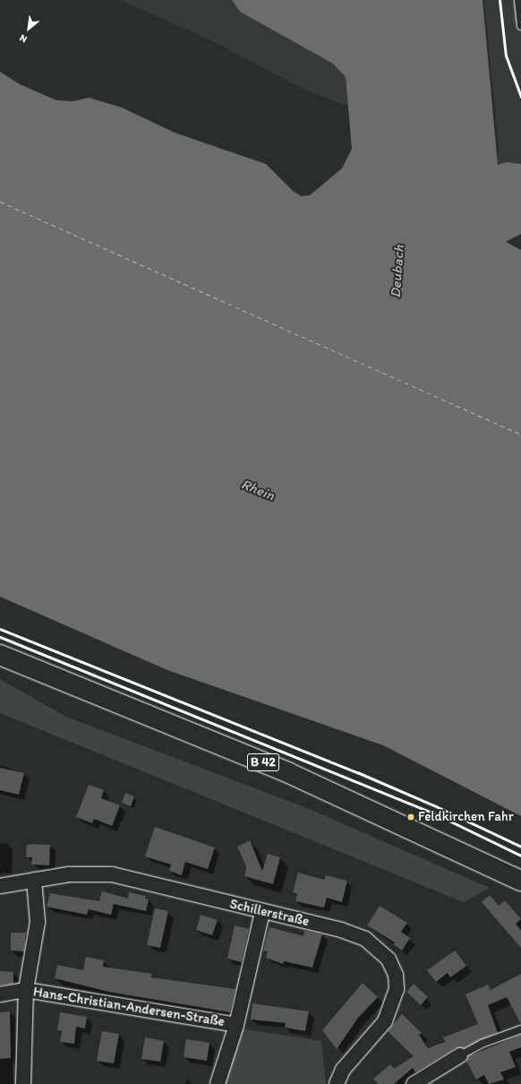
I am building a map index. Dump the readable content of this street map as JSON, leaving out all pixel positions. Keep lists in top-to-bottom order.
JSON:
{
  "streets": {
    "main road": ["B 42"],
    "street": ["Schillerstraße", "Hans-Christian-Andersen-Straße"]
  },
  "water": ["Deubach", "Rhein"],
  "places": ["Feldkirchen Fahr"],
  "north": "bottom left"
}
